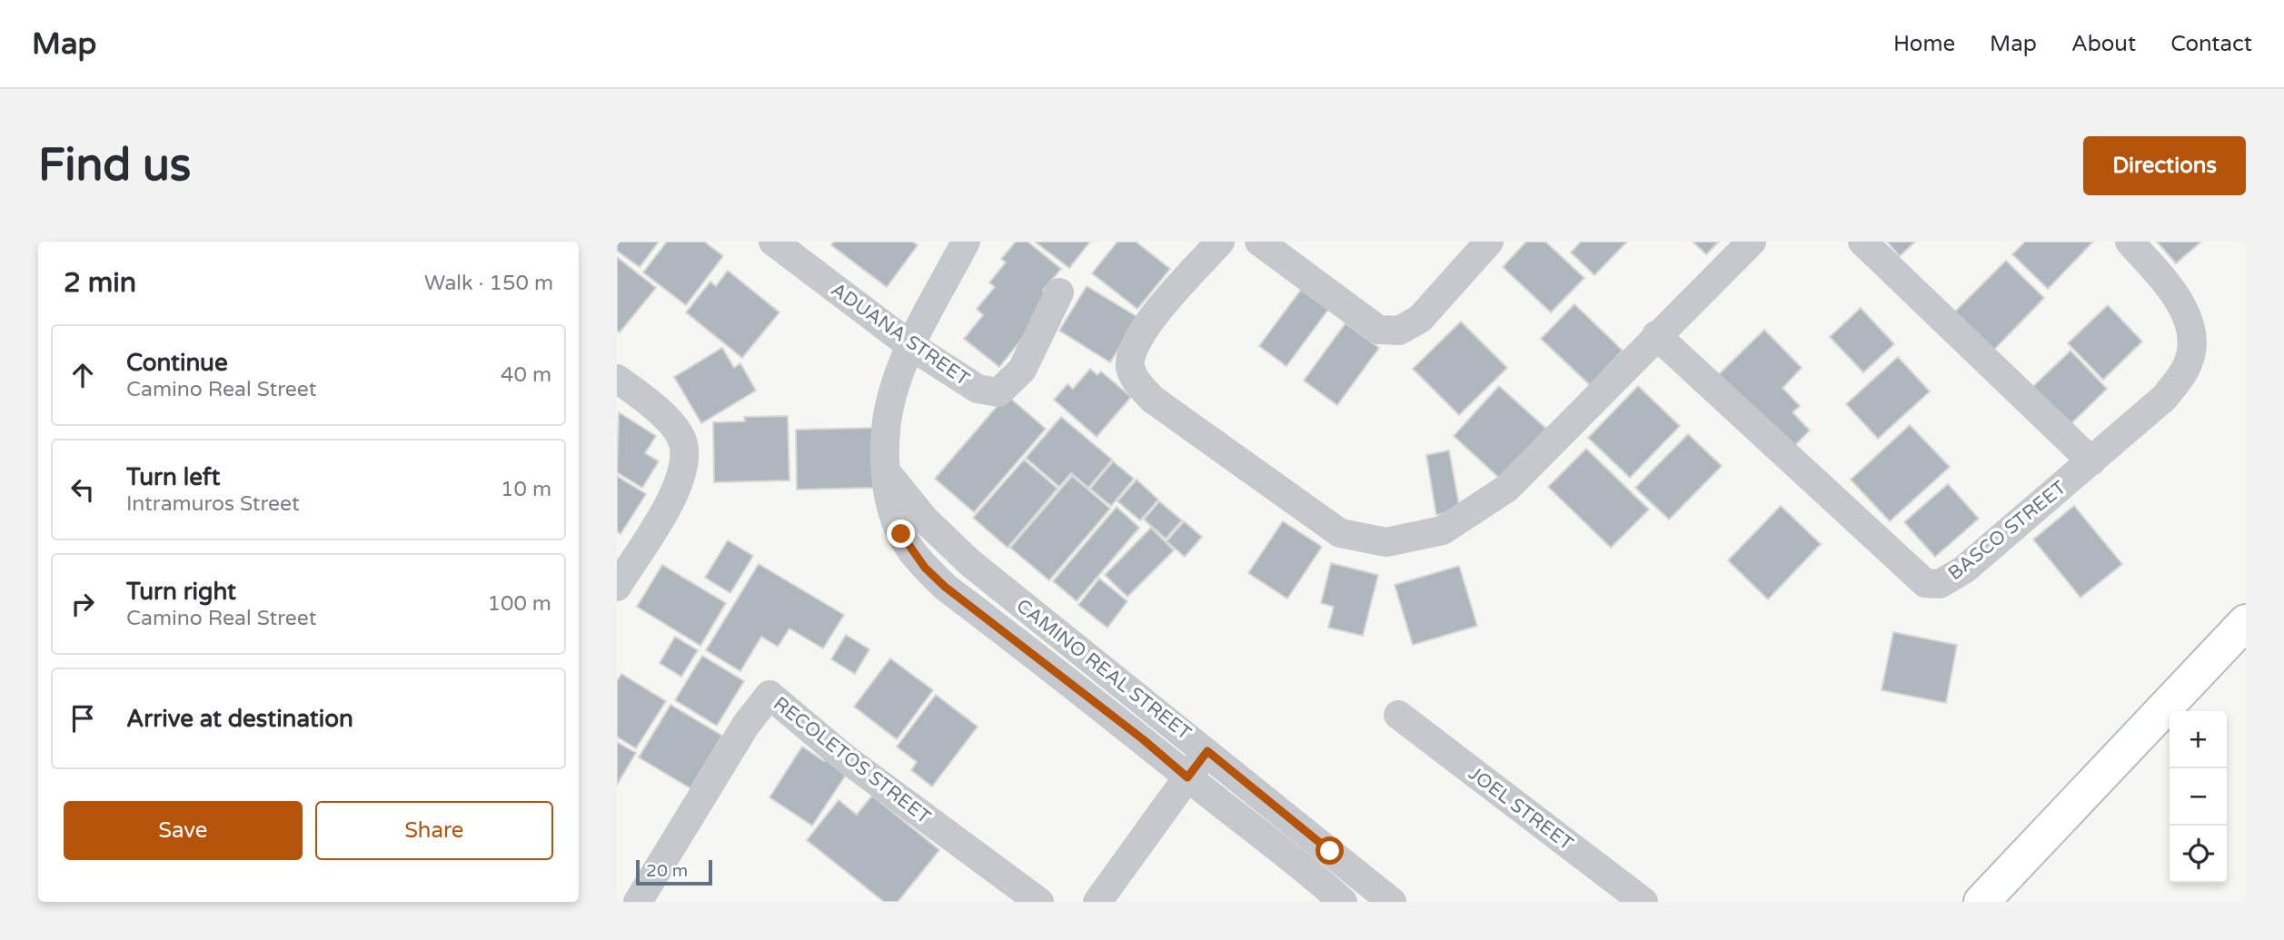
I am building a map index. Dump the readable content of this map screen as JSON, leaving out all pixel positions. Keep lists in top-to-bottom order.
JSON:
{
  "streets": {
    "street": [
      "ADUANA STREET",
      "BASCO STREET",
      "CAMINO REAL STREET",
      "RECOLETOS STREET",
      "JOEL STREET"
    ]
  },
  "crossings": [
    ["ADUANA STREET", "CAMINO REAL STREET"]
  ],
  "scale_bar": "20 m",
  "page": {
    "header": "Map",
    "nav": [
      "Home",
      "Map",
      "About",
      "Contact"
    ],
    "buttons": [
      "Directions",
      ["Save", "Share"]
    ],
    "title": "Find us",
    "heading": ["2 min", "Walk · 150 m"],
    "list": [
      ["Continue", "Camino Real Street", "40 m"],
      ["Turn left", "Intramuros Street", "10 m"],
      ["Turn right", "Camino Real Street", "100 m"],
      "Arrive at destination"
    ],
    "map_buttons": ["+", "−"],
    "scale": "20 m"
  }
}
